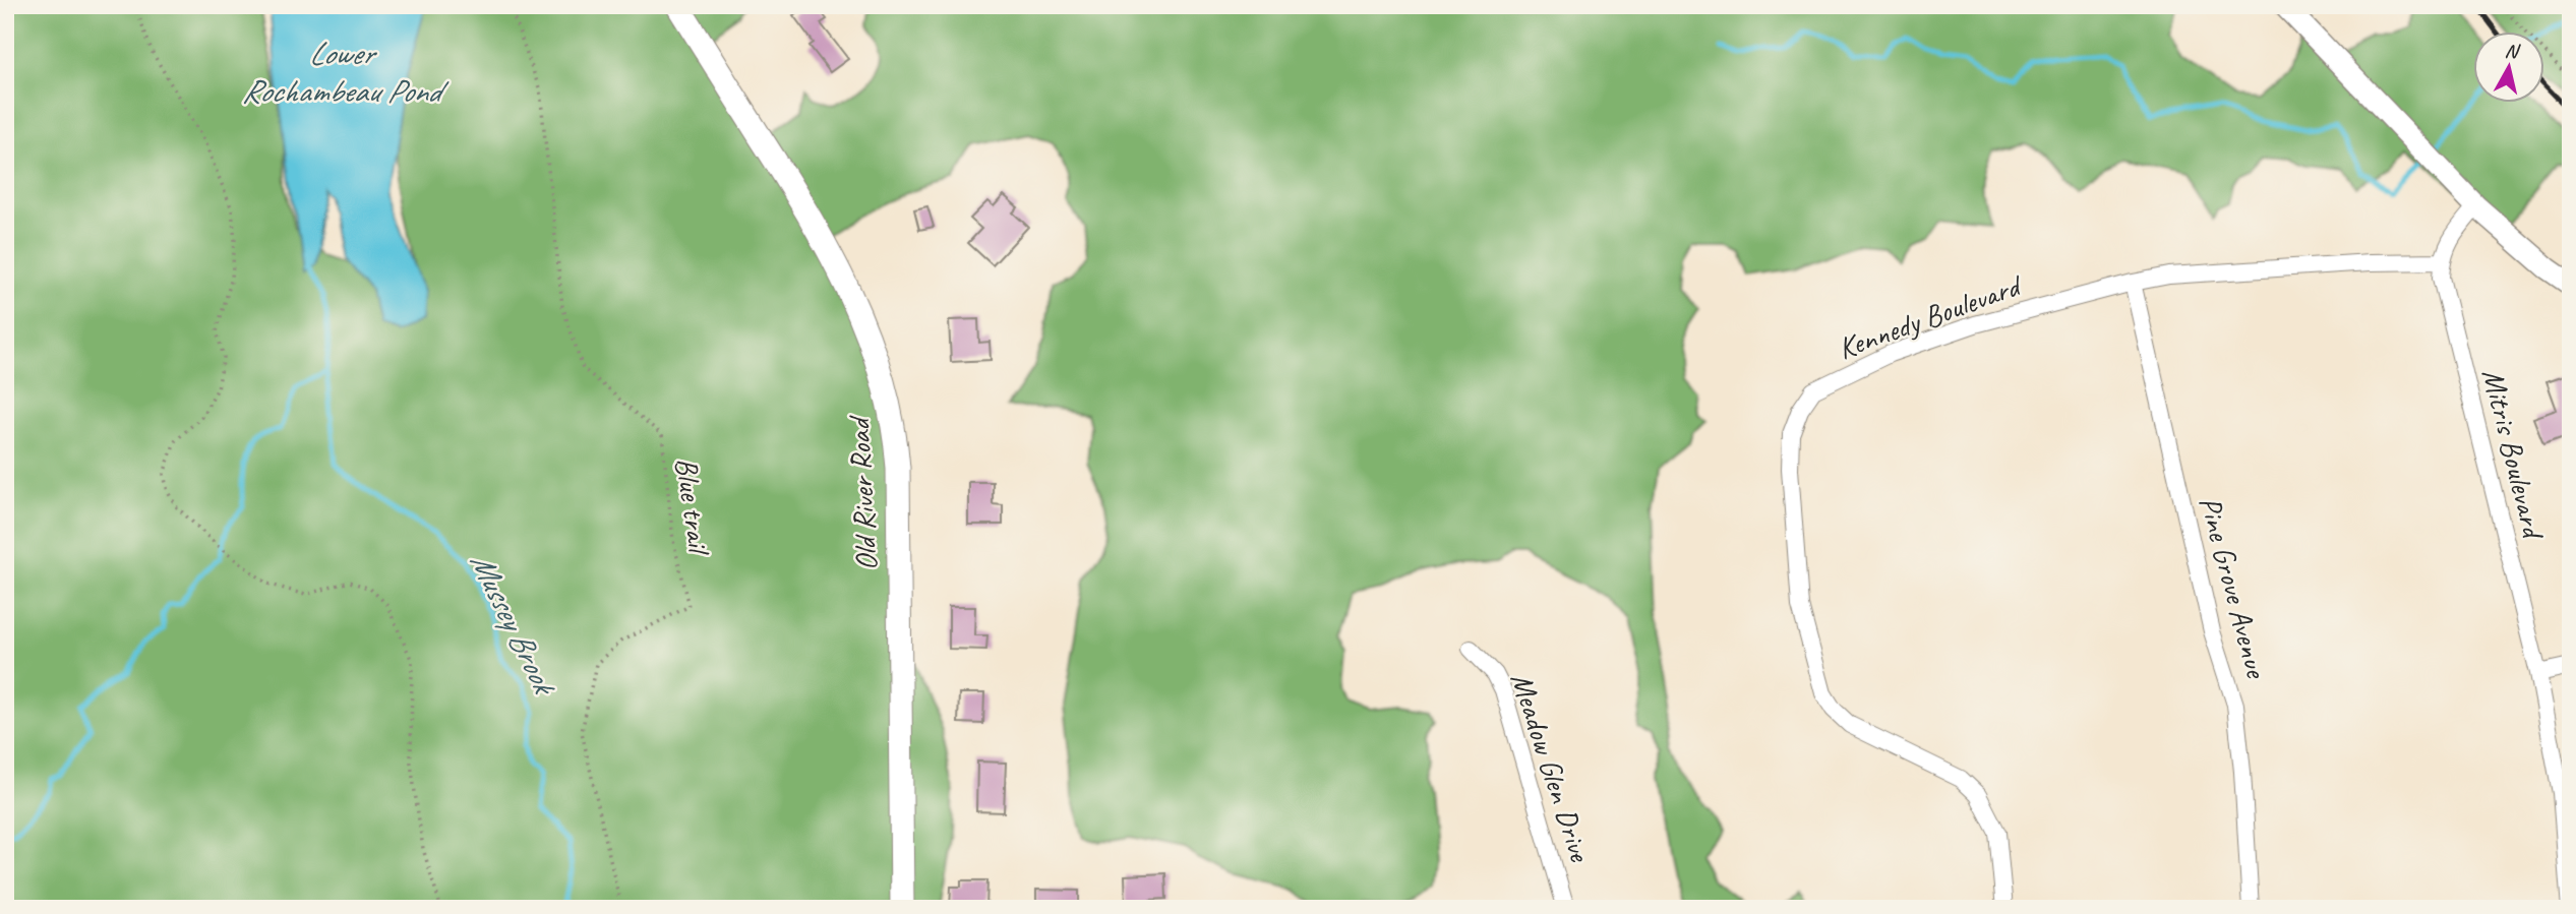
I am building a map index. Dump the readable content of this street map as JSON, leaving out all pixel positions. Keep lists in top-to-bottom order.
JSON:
{
  "streets": {
    "main road": ["Old River Road"],
    "street": [
      "Kennedy Boulevard",
      "Mitris Boulevard",
      "Pine Grove Avenue",
      "Meadow Glen Drive"
    ],
    "path": ["Blue trail"]
  },
  "crossings": [
    ["Kennedy Boulevard", "Mitris Boulevard"],
    ["Kennedy Boulevard", "Pine Grove Avenue"]
  ],
  "water": ["Lower Rochambeau Pond", "Mussey Brook"],
  "north": "top"
}
